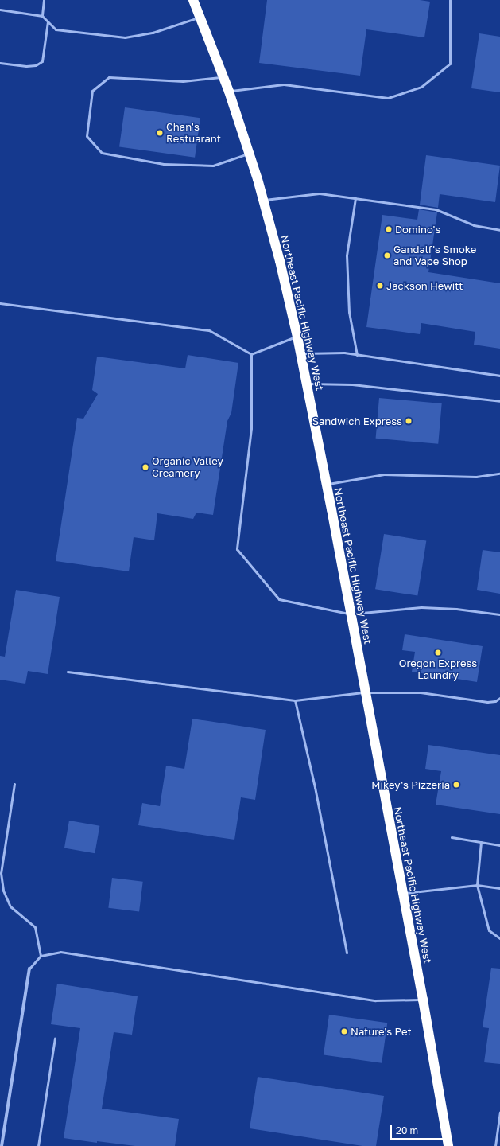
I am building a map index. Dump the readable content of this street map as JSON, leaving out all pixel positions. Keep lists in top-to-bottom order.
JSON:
{
  "streets": {
    "highway": ["Northeast Pacific Highway West"]
  },
  "places": [
    "Chan's Restuarant",
    "Domino's",
    "Gandalf's Smoke and Vape Shop",
    "Jackson Hewitt",
    "Sandwich Express",
    "Organic Valley Creamery",
    "Oregon Express Laundry",
    "Mikey's Pizzeria",
    "Nature's Pet"
  ],
  "scale_bar": "20 m"
}
